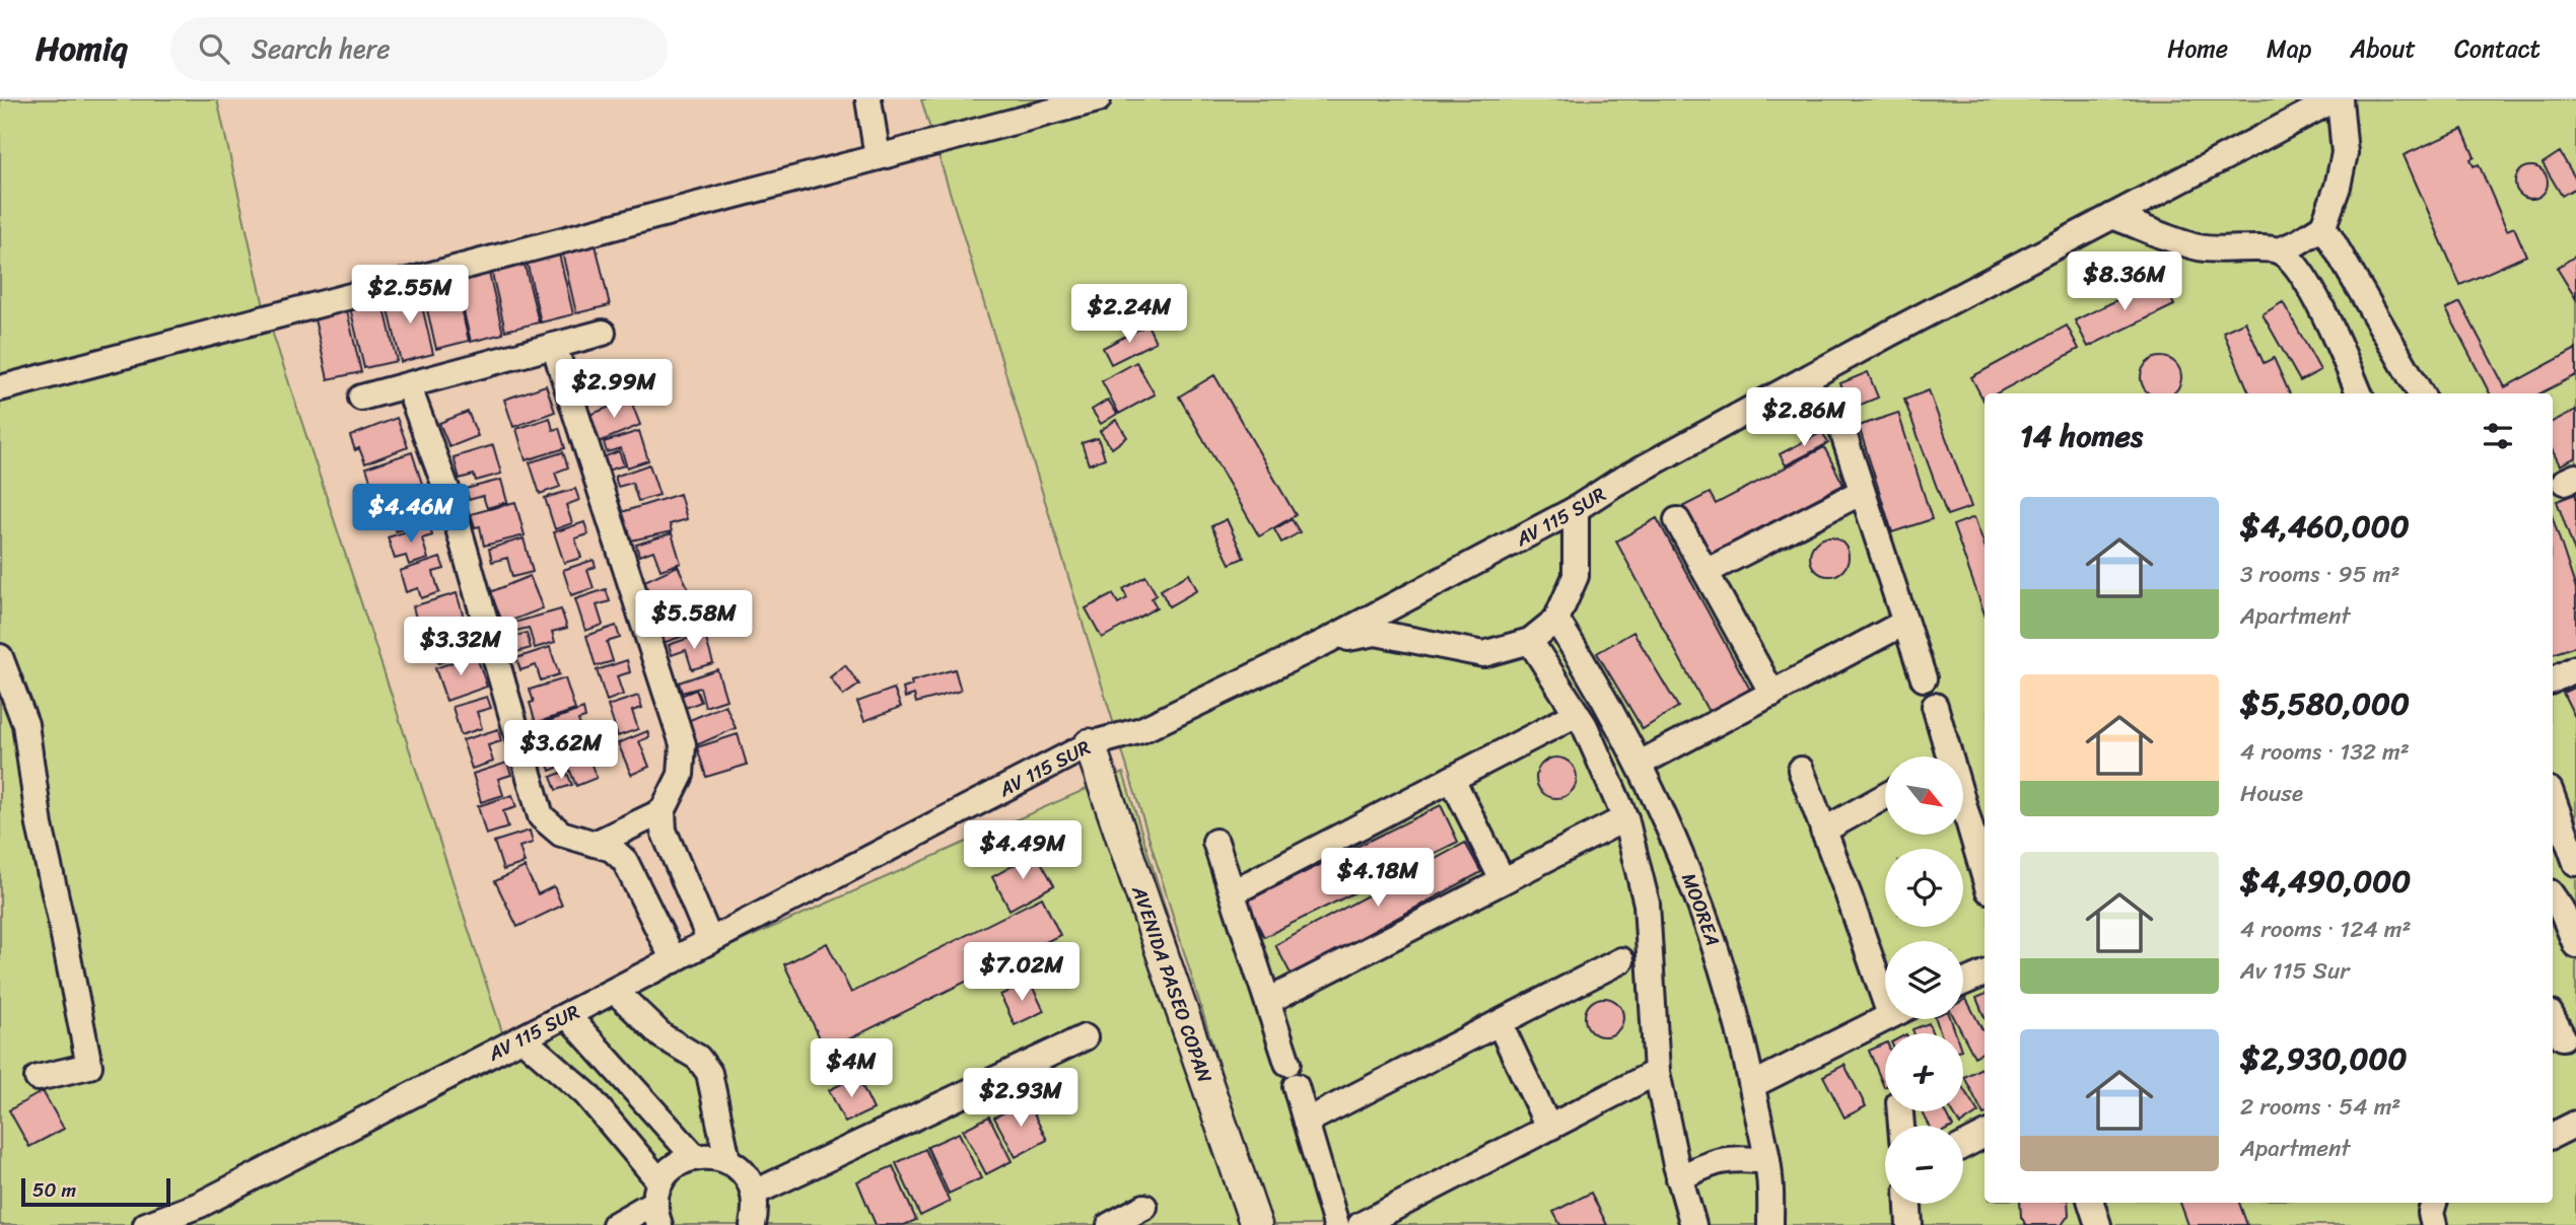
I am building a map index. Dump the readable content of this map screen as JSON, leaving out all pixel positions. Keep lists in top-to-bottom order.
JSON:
{
  "streets": {
    "main road": ["AVENIDA PASEO COPAN"],
    "street": ["AV 115 SUR", "MOOREA"]
  },
  "crossings": [
    ["AV 115 SUR", "AVENIDA PASEO COPAN"]
  ],
  "scale_bar": "50 m",
  "north": "bottom right",
  "page": {
    "header": "Homiq",
    "search": "Search here",
    "nav": [
      "Home",
      "Map",
      "About",
      "Contact"
    ],
    "price": [
      "$8.36M",
      "$2.55M",
      "$2.24M",
      "$2.99M",
      "$2.86M",
      "$4.46M",
      "$5.58M",
      "$3.32M",
      "$3.62M",
      "$4.49M",
      "$4.18M",
      "$7.02M",
      "$4M",
      "$2.93M"
    ],
    "heading": "14 homes",
    "list": [
      {
        "name": "$4,460,000",
        "note": "3 rooms · 95 m² · Apartment"
      },
      {
        "name": "$5,580,000",
        "note": "4 rooms · 132 m² · House"
      },
      {
        "name": "$4,490,000",
        "note": "4 rooms · 124 m² · Av 115 Sur"
      },
      {
        "name": "$2,930,000",
        "note": "2 rooms · 54 m² · Apartment"
      }
    ],
    "map_buttons": ["+", "−"],
    "scale": "50 m"
  }
}
